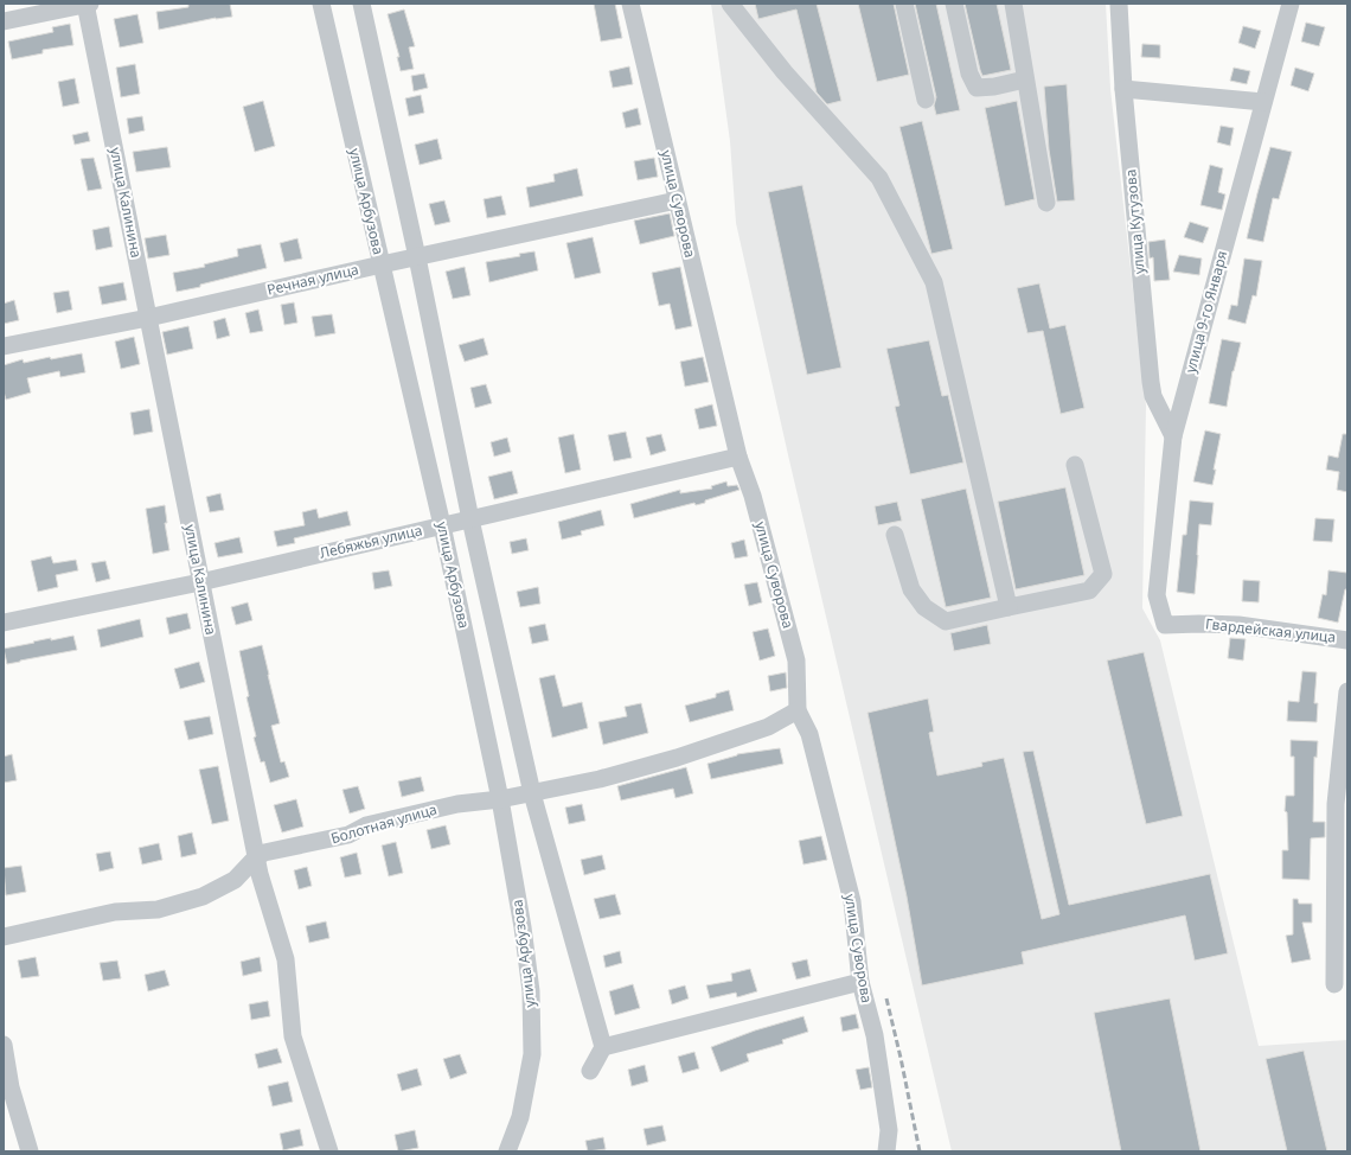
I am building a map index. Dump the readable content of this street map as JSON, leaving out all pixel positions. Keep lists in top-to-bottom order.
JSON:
{
  "streets": {
    "street": [
      "улица Арбузова",
      "улица Калинина",
      "улица Суворова",
      "улица Кутузова",
      "Речная улица",
      "улица 9-го Января",
      "Лебяжья улица",
      "Гвардейская улица",
      "Болотная улица"
    ]
  },
  "crossings": [
    ["улица Арбузова", "Речная улица"],
    ["улица Арбузова", "Лебяжья улица"],
    ["улица Арбузова", "Болотная улица"],
    ["улица Калинина", "Речная улица"],
    ["улица Калинина", "Лебяжья улица"],
    ["улица Калинина", "Болотная улица"],
    ["улица Суворова", "Речная улица"],
    ["улица Суворова", "Лебяжья улица"],
    ["улица Суворова", "Болотная улица"],
    ["улица Кутузова", "улица 9-го Января"],
    ["улица 9-го Января", "Гвардейская улица"]
  ]
}
